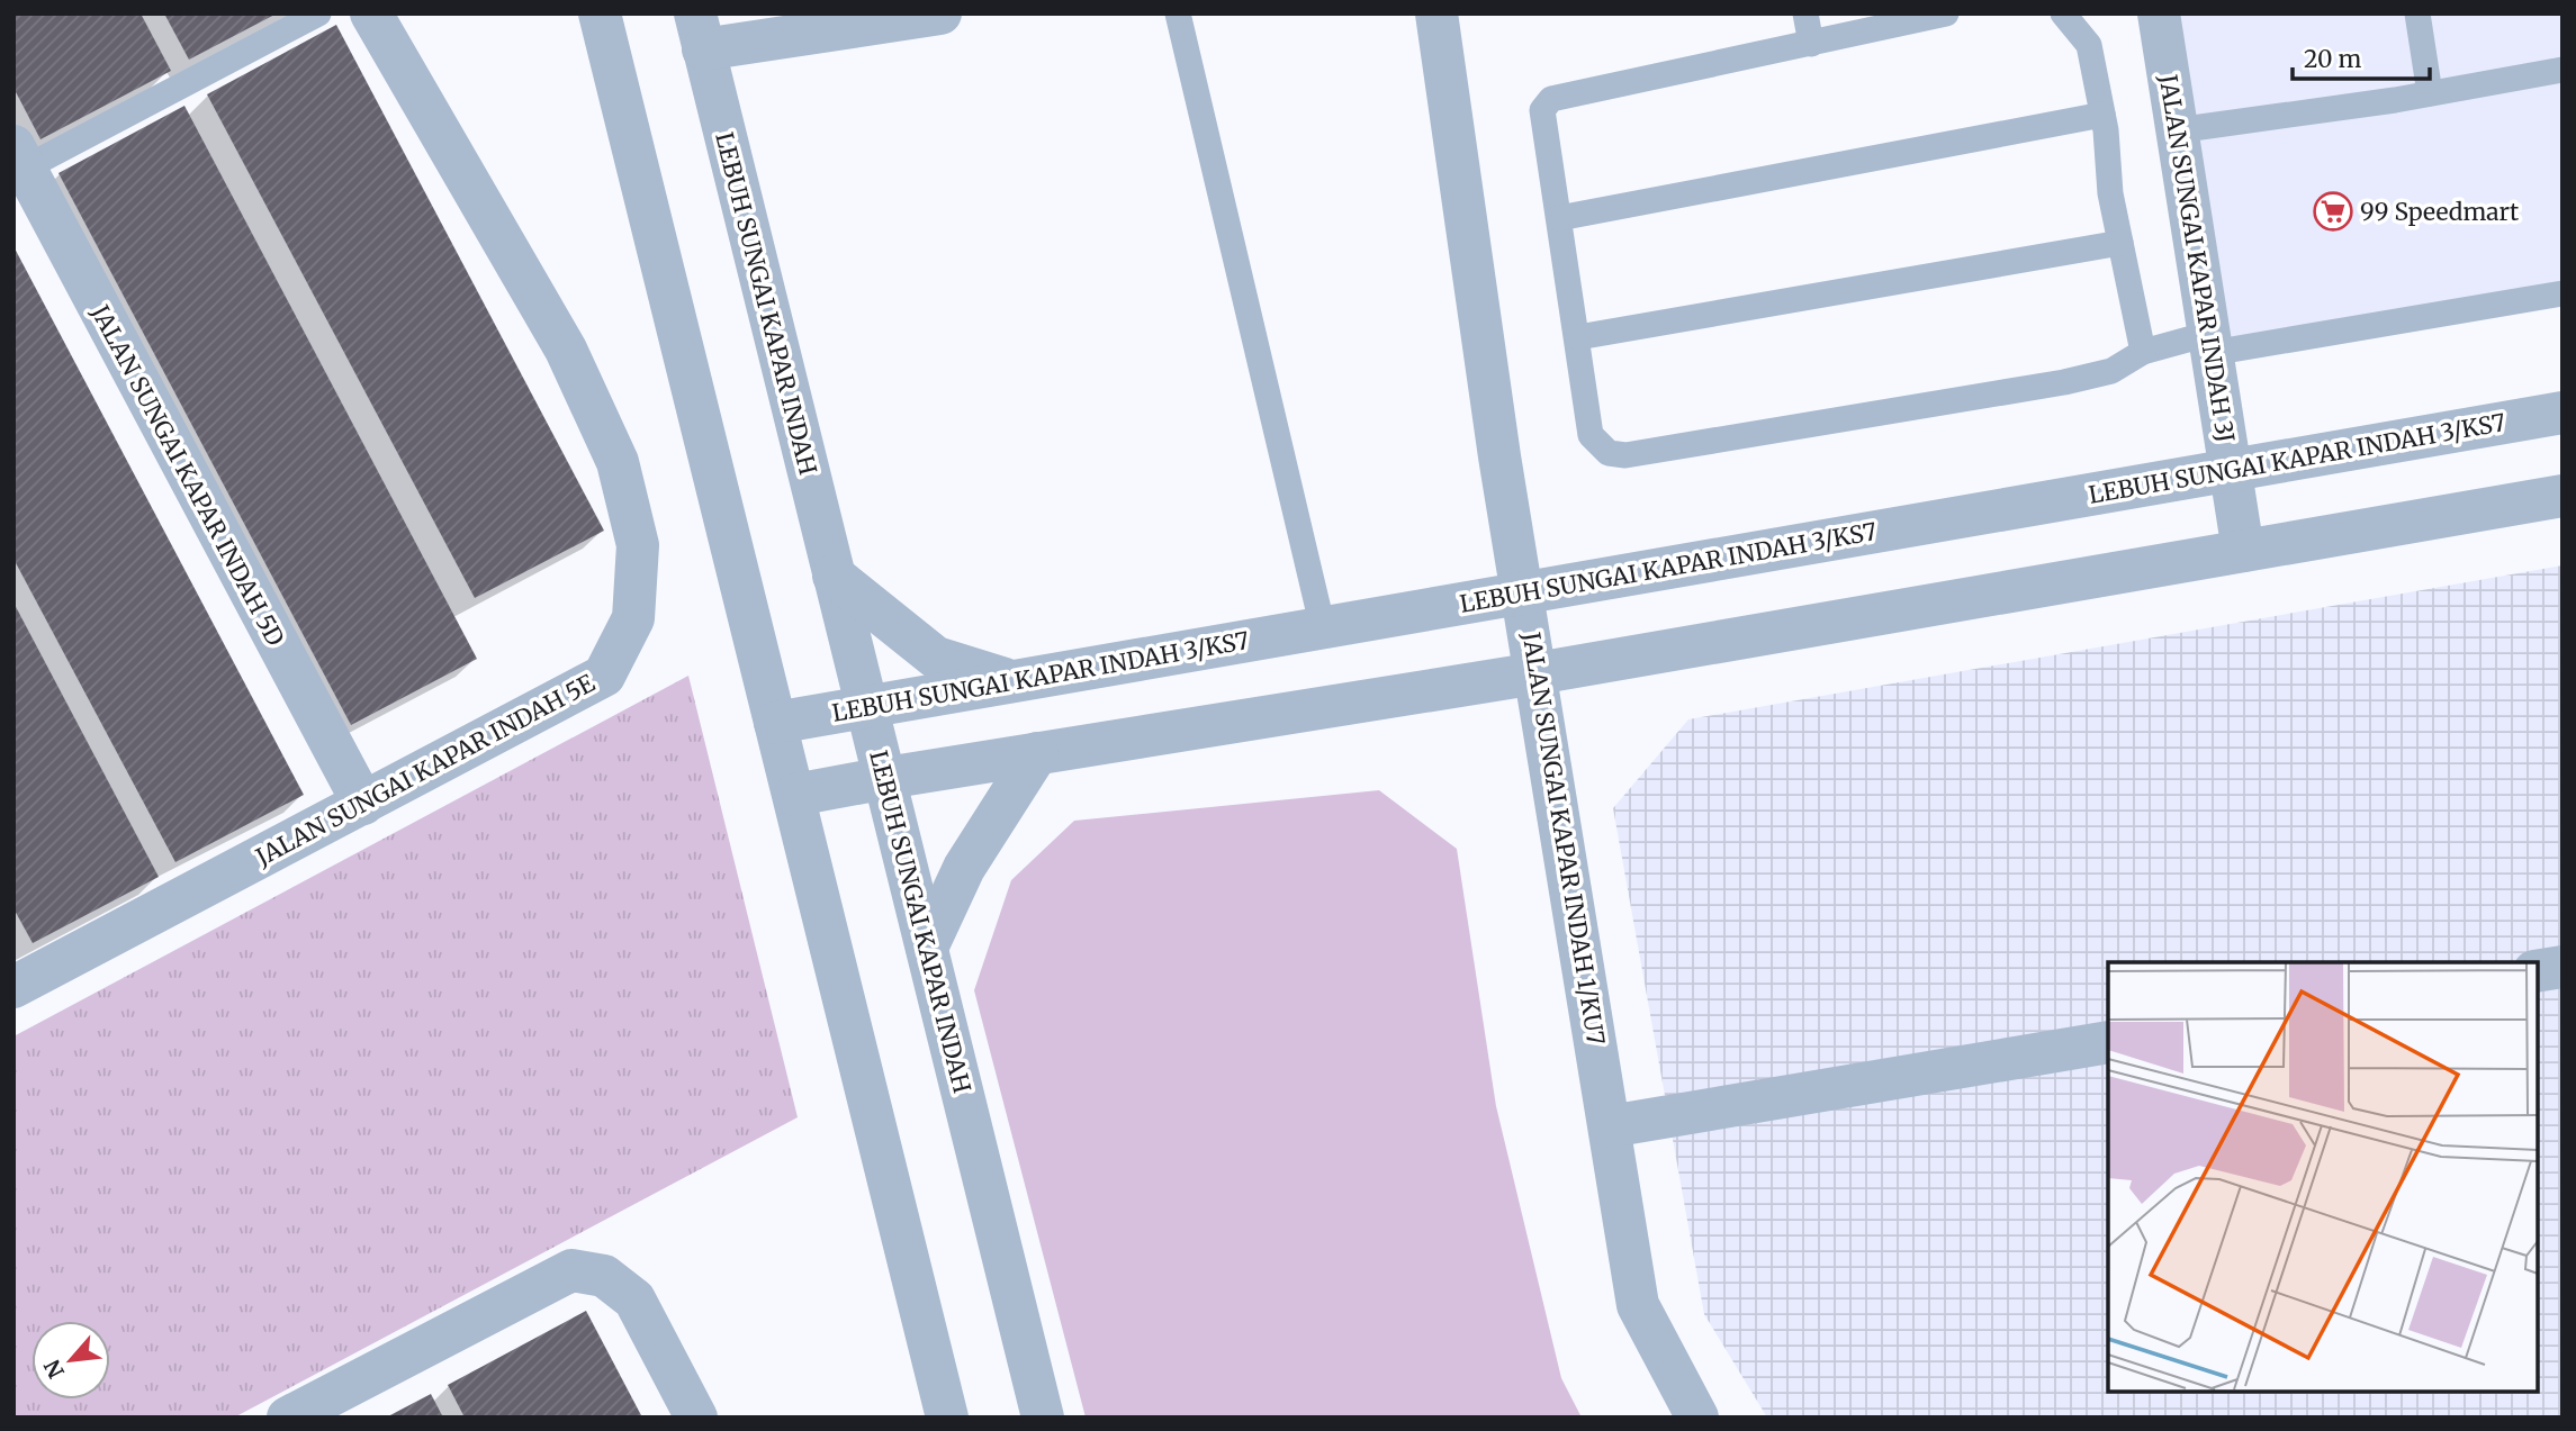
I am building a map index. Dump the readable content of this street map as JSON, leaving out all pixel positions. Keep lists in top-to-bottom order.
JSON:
{
  "streets": {
    "street": [
      "JALAN SUNGAI KAPAR INDAH 3J",
      "LEBUH SUNGAI KAPAR INDAH",
      "LEBUH SUNGAI KAPAR INDAH 3/KS7",
      "JALAN SUNGAI KAPAR INDAH 5D",
      "JALAN SUNGAI KAPAR INDAH 5E",
      "JALAN SUNGAI KAPAR INDAH 1/KU7"
    ]
  },
  "crossings": [
    ["JALAN SUNGAI KAPAR INDAH 3J", "LEBUH SUNGAI KAPAR INDAH 3/KS7"],
    ["LEBUH SUNGAI KAPAR INDAH", "LEBUH SUNGAI KAPAR INDAH 3/KS7"],
    ["LEBUH SUNGAI KAPAR INDAH 3/KS7", "JALAN SUNGAI KAPAR INDAH 1/KU7"],
    ["JALAN SUNGAI KAPAR INDAH 5D", "JALAN SUNGAI KAPAR INDAH 5E"]
  ],
  "places": {
    "supermarket": ["99 Speedmart"]
  },
  "scale_bar": "20 m",
  "north": "bottom left"
}
